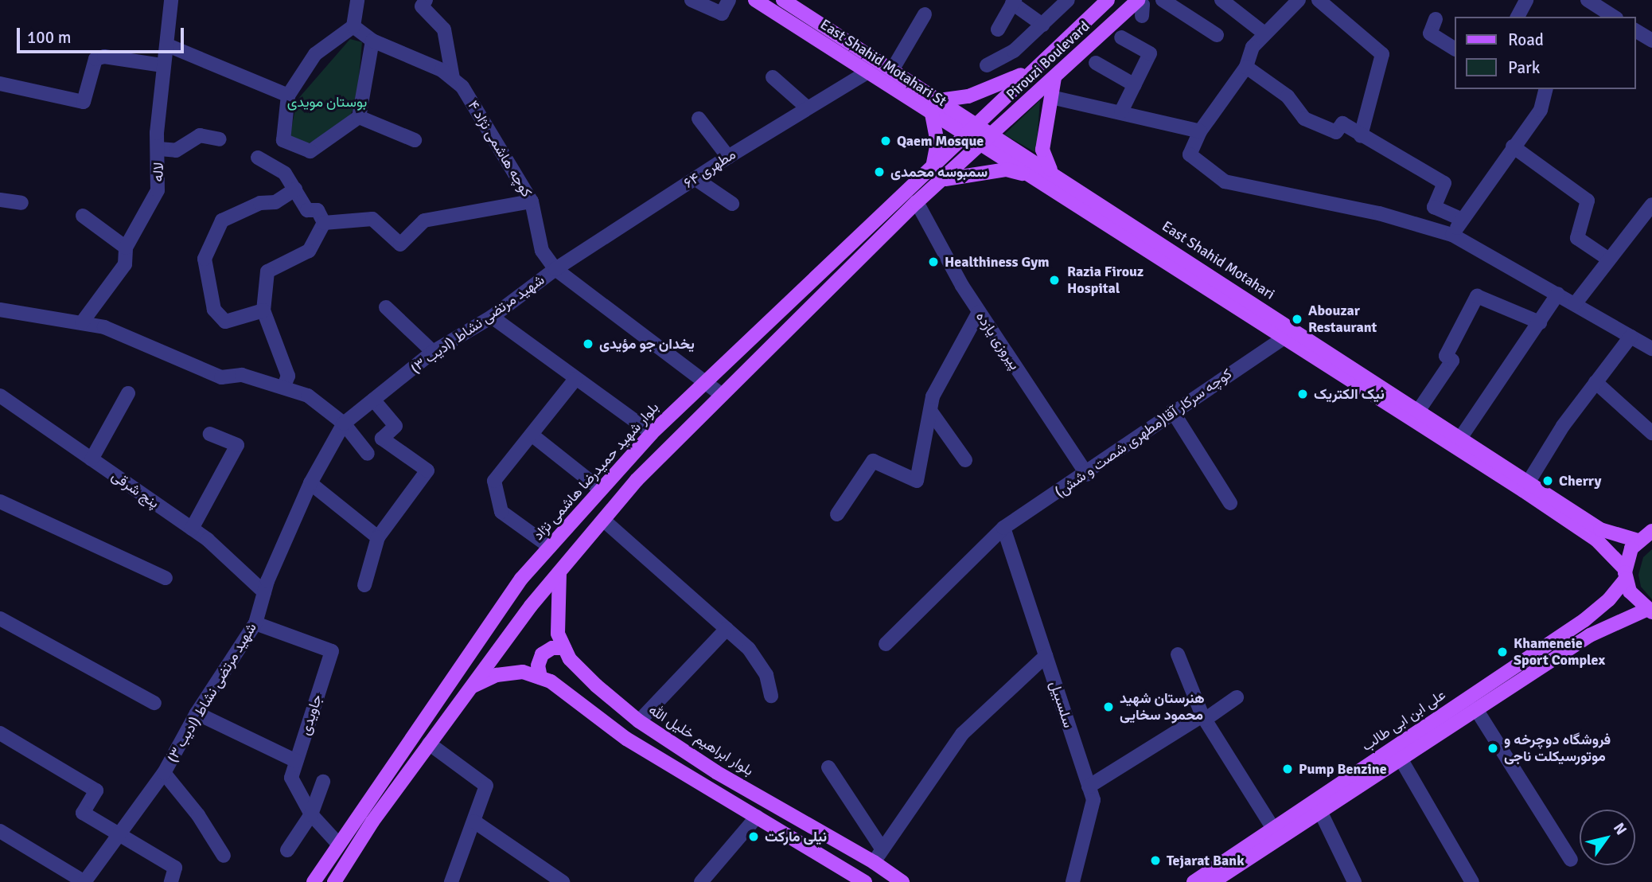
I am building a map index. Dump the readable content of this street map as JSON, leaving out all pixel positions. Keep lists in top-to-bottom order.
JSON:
{
  "streets": {
    "main road": [
      "Pirouzi Boulevard",
      "East Shahid Motahari St",
      "East Shahid Motahari",
      "بلوار شهید حمیدرضا هاشمی نژاد",
      "علی ابن ابی طالب",
      "بلوار ابراهیم خلیل الله"
    ],
    "street": [
      "کوچه هاشمی نژاد ۴",
      "مطهری ۶۴",
      "لاله",
      "شهید مرتضی نشاط (ادیب ۳)",
      "پیروزی یازده",
      "(مطهری شصت و شش)کوچه سرکار آقا",
      "پنج شرقی",
      "سلسبیل",
      "جاویدی"
    ]
  },
  "crossings": [
    ["Pirouzi Boulevard", "East Shahid Motahari St"],
    ["Pirouzi Boulevard", "East Shahid Motahari"],
    ["Pirouzi Boulevard", "بلوار شهید حمیدرضا هاشمی نژاد"],
    ["East Shahid Motahari St", "مطهری ۶۴"],
    ["East Shahid Motahari St", "East Shahid Motahari"],
    ["East Shahid Motahari St", "بلوار شهید حمیدرضا هاشمی نژاد"],
    ["کوچه هاشمی نژاد ۴", "مطهری ۶۴"],
    ["کوچه هاشمی نژاد ۴", "شهید مرتضی نشاط (ادیب ۳)"],
    ["کوچه هاشمی نژاد ۴", "بلوار شهید حمیدرضا هاشمی نژاد"],
    ["مطهری ۶۴", "شهید مرتضی نشاط (ادیب ۳)"],
    ["East Shahid Motahari", "(مطهری شصت و شش)کوچه سرکار آقا"],
    ["East Shahid Motahari", "بلوار شهید حمیدرضا هاشمی نژاد"],
    ["East Shahid Motahari", "علی ابن ابی طالب"],
    ["شهید مرتضی نشاط (ادیب ۳)", "پنج شرقی"],
    ["شهید مرتضی نشاط (ادیب ۳)", "جاویدی"],
    ["پیروزی یازده", "(مطهری شصت و شش)کوچه سرکار آقا"],
    ["(مطهری شصت و شش)کوچه سرکار آقا", "سلسبیل"],
    ["بلوار شهید حمیدرضا هاشمی نژاد", "جاویدی"]
  ],
  "parks": ["بوستان مویدی"],
  "places": [
    "Qaem Mosque",
    "سمبوسه محمدی",
    "Healthiness Gym",
    "Razia Firouz Hospital",
    "Abouzar Restaurant",
    "یخدان جو مؤیدی",
    "نیک الکتریک",
    "Cherry",
    "Khameneie Sport Complex",
    "هنرستان شهید محمود سخایی",
    "فروشگاه دوچرخه و موتورسیکلت ناجی",
    "Pump Benzine",
    "نیلی مارکت",
    "Tejarat Bank"
  ],
  "legend": ["Road", "Park"],
  "scale_bar": "100 m",
  "north": "top right"
}
